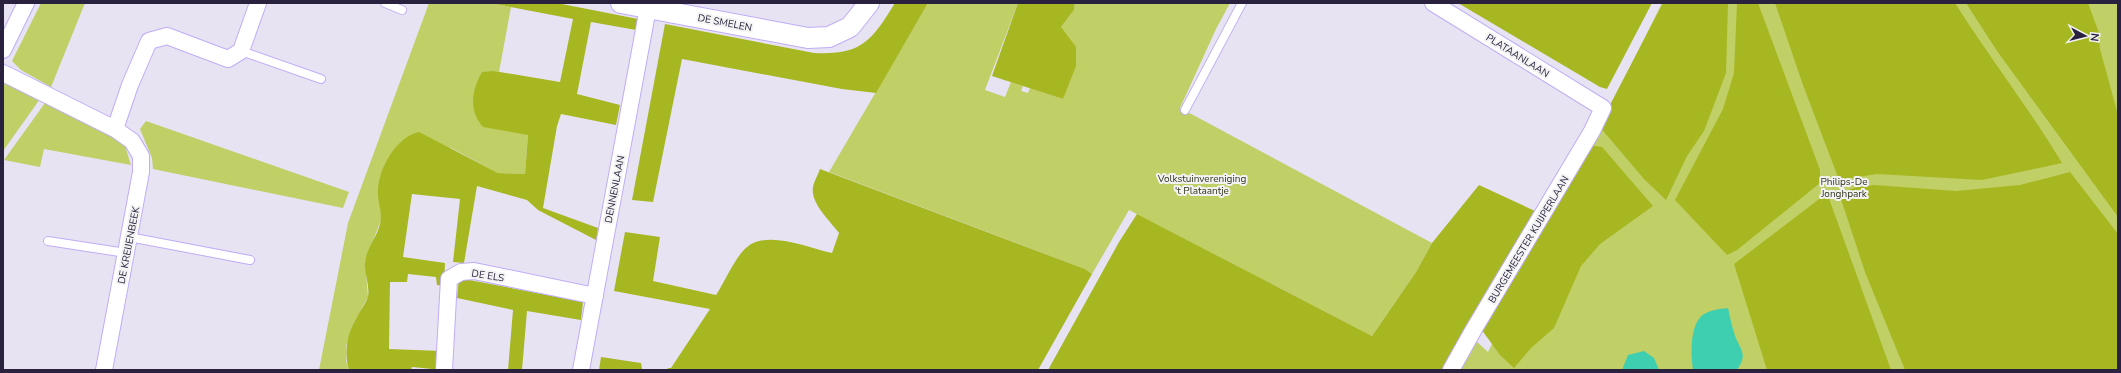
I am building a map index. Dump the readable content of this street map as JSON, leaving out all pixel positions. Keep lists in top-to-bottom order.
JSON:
{
  "streets": {
    "street": [
      "DE SMELEN",
      "PLATAANLAAN",
      "DENNENLAAN",
      "BURGEMEESTER KUIJPERLAAN",
      "DE KREIJENBEEK",
      "DE ELS"
    ]
  },
  "crossings": [
    ["DE SMELEN", "DENNENLAAN"],
    ["PLATAANLAAN", "BURGEMEESTER KUIJPERLAAN"],
    ["DENNENLAAN", "DE ELS"]
  ],
  "parks": ["Volkstuinvereniging 't Plataantje", "Philips-De Jonghpark"],
  "north": "right"
}
